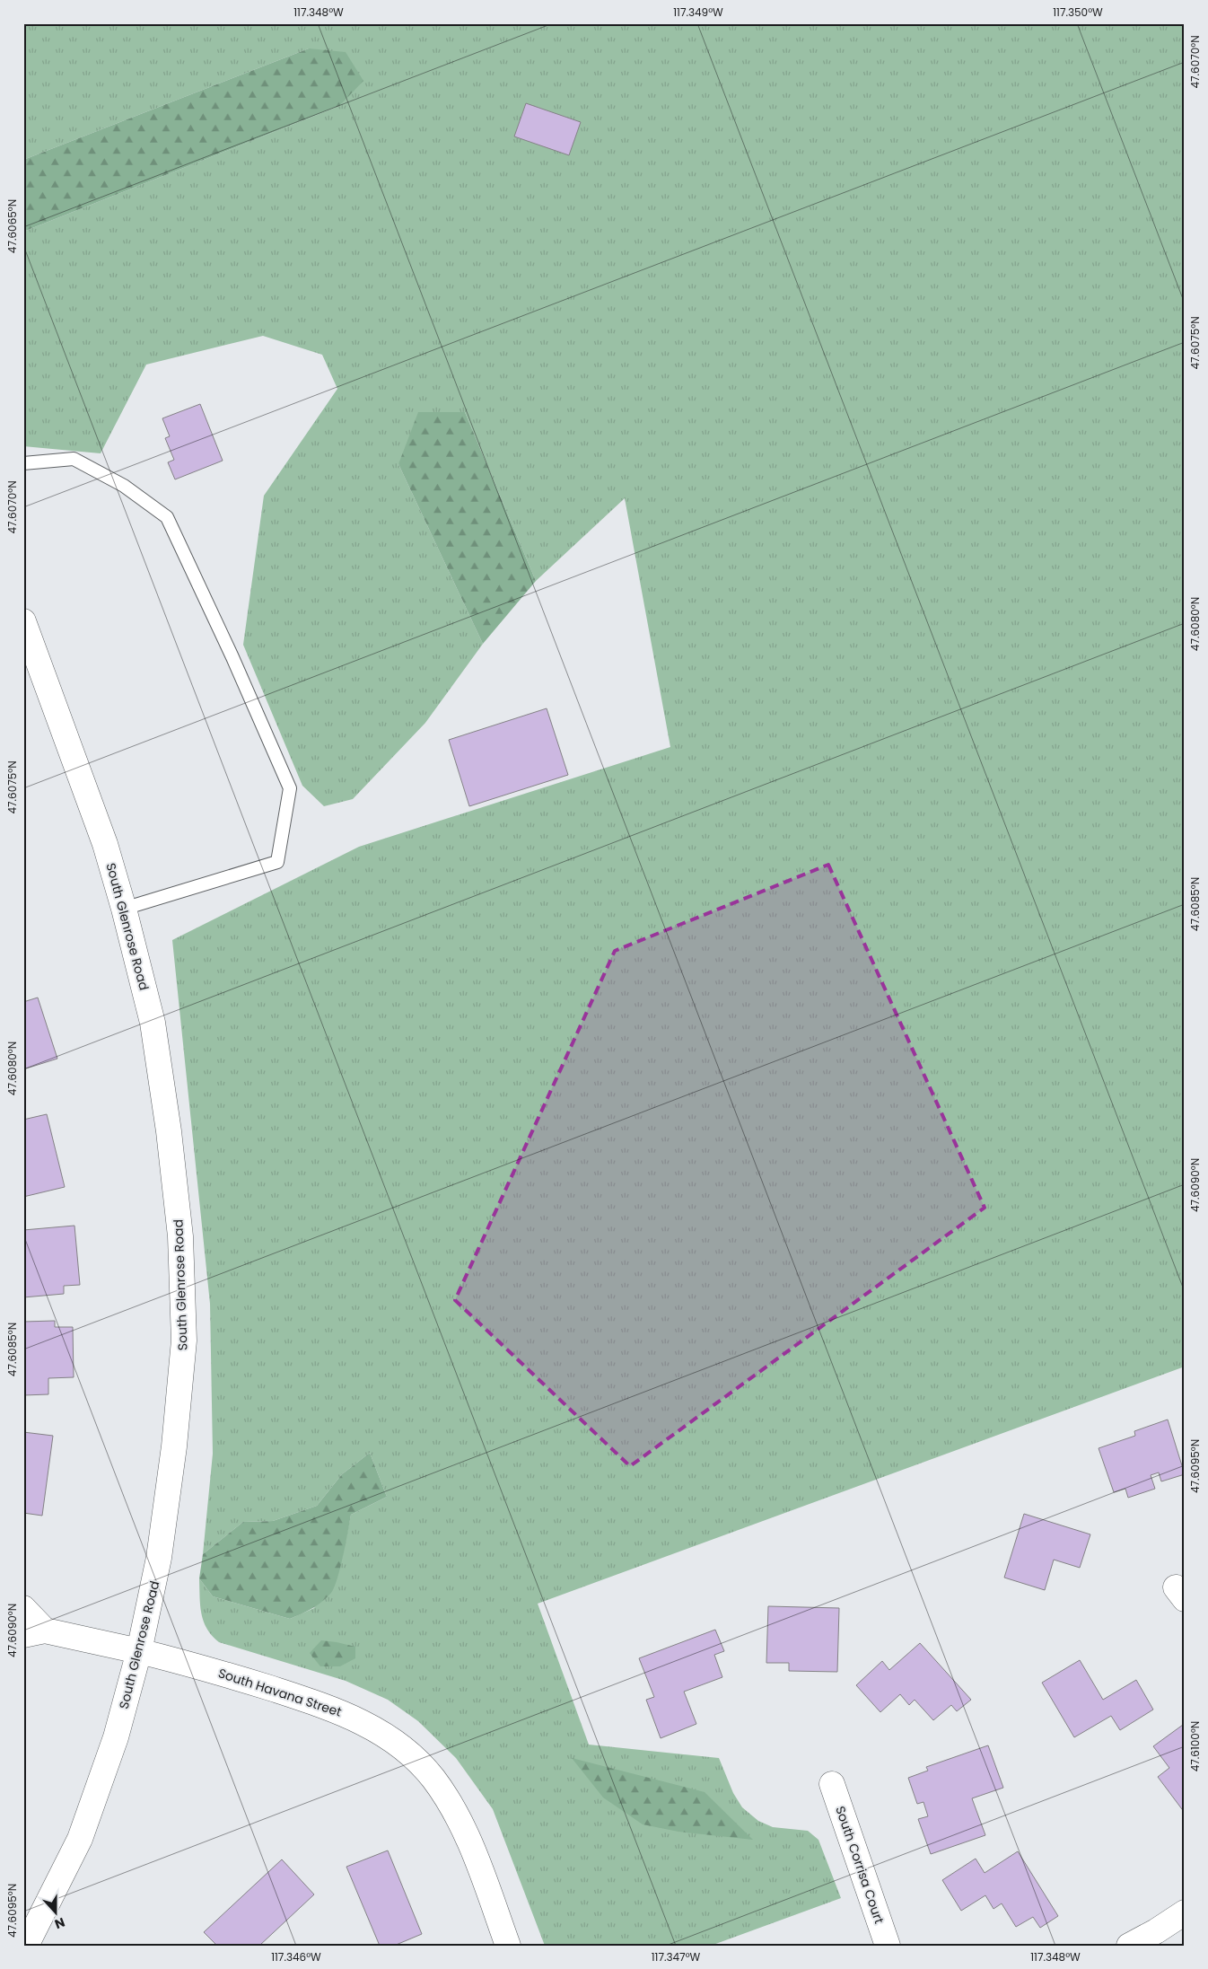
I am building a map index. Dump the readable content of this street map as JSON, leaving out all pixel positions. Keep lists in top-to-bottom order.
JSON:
{
  "streets": {
    "street": ["South Glenrose Road", "South Havana Street", "South Corrisa Court"]
  },
  "crossings": [
    ["South Glenrose Road", "South Havana Street"]
  ],
  "north": "bottom",
  "coordinates": [
    "117.348°W",
    "117.349°W",
    "117.350°W",
    "47.6070°N",
    "47.6065°N",
    "47.6075°N",
    "47.6080°N",
    "47.6085°N",
    "47.6090°N",
    "47.6095°N",
    "47.6100°N",
    "117.346°W",
    "117.347°W"
  ]
}
